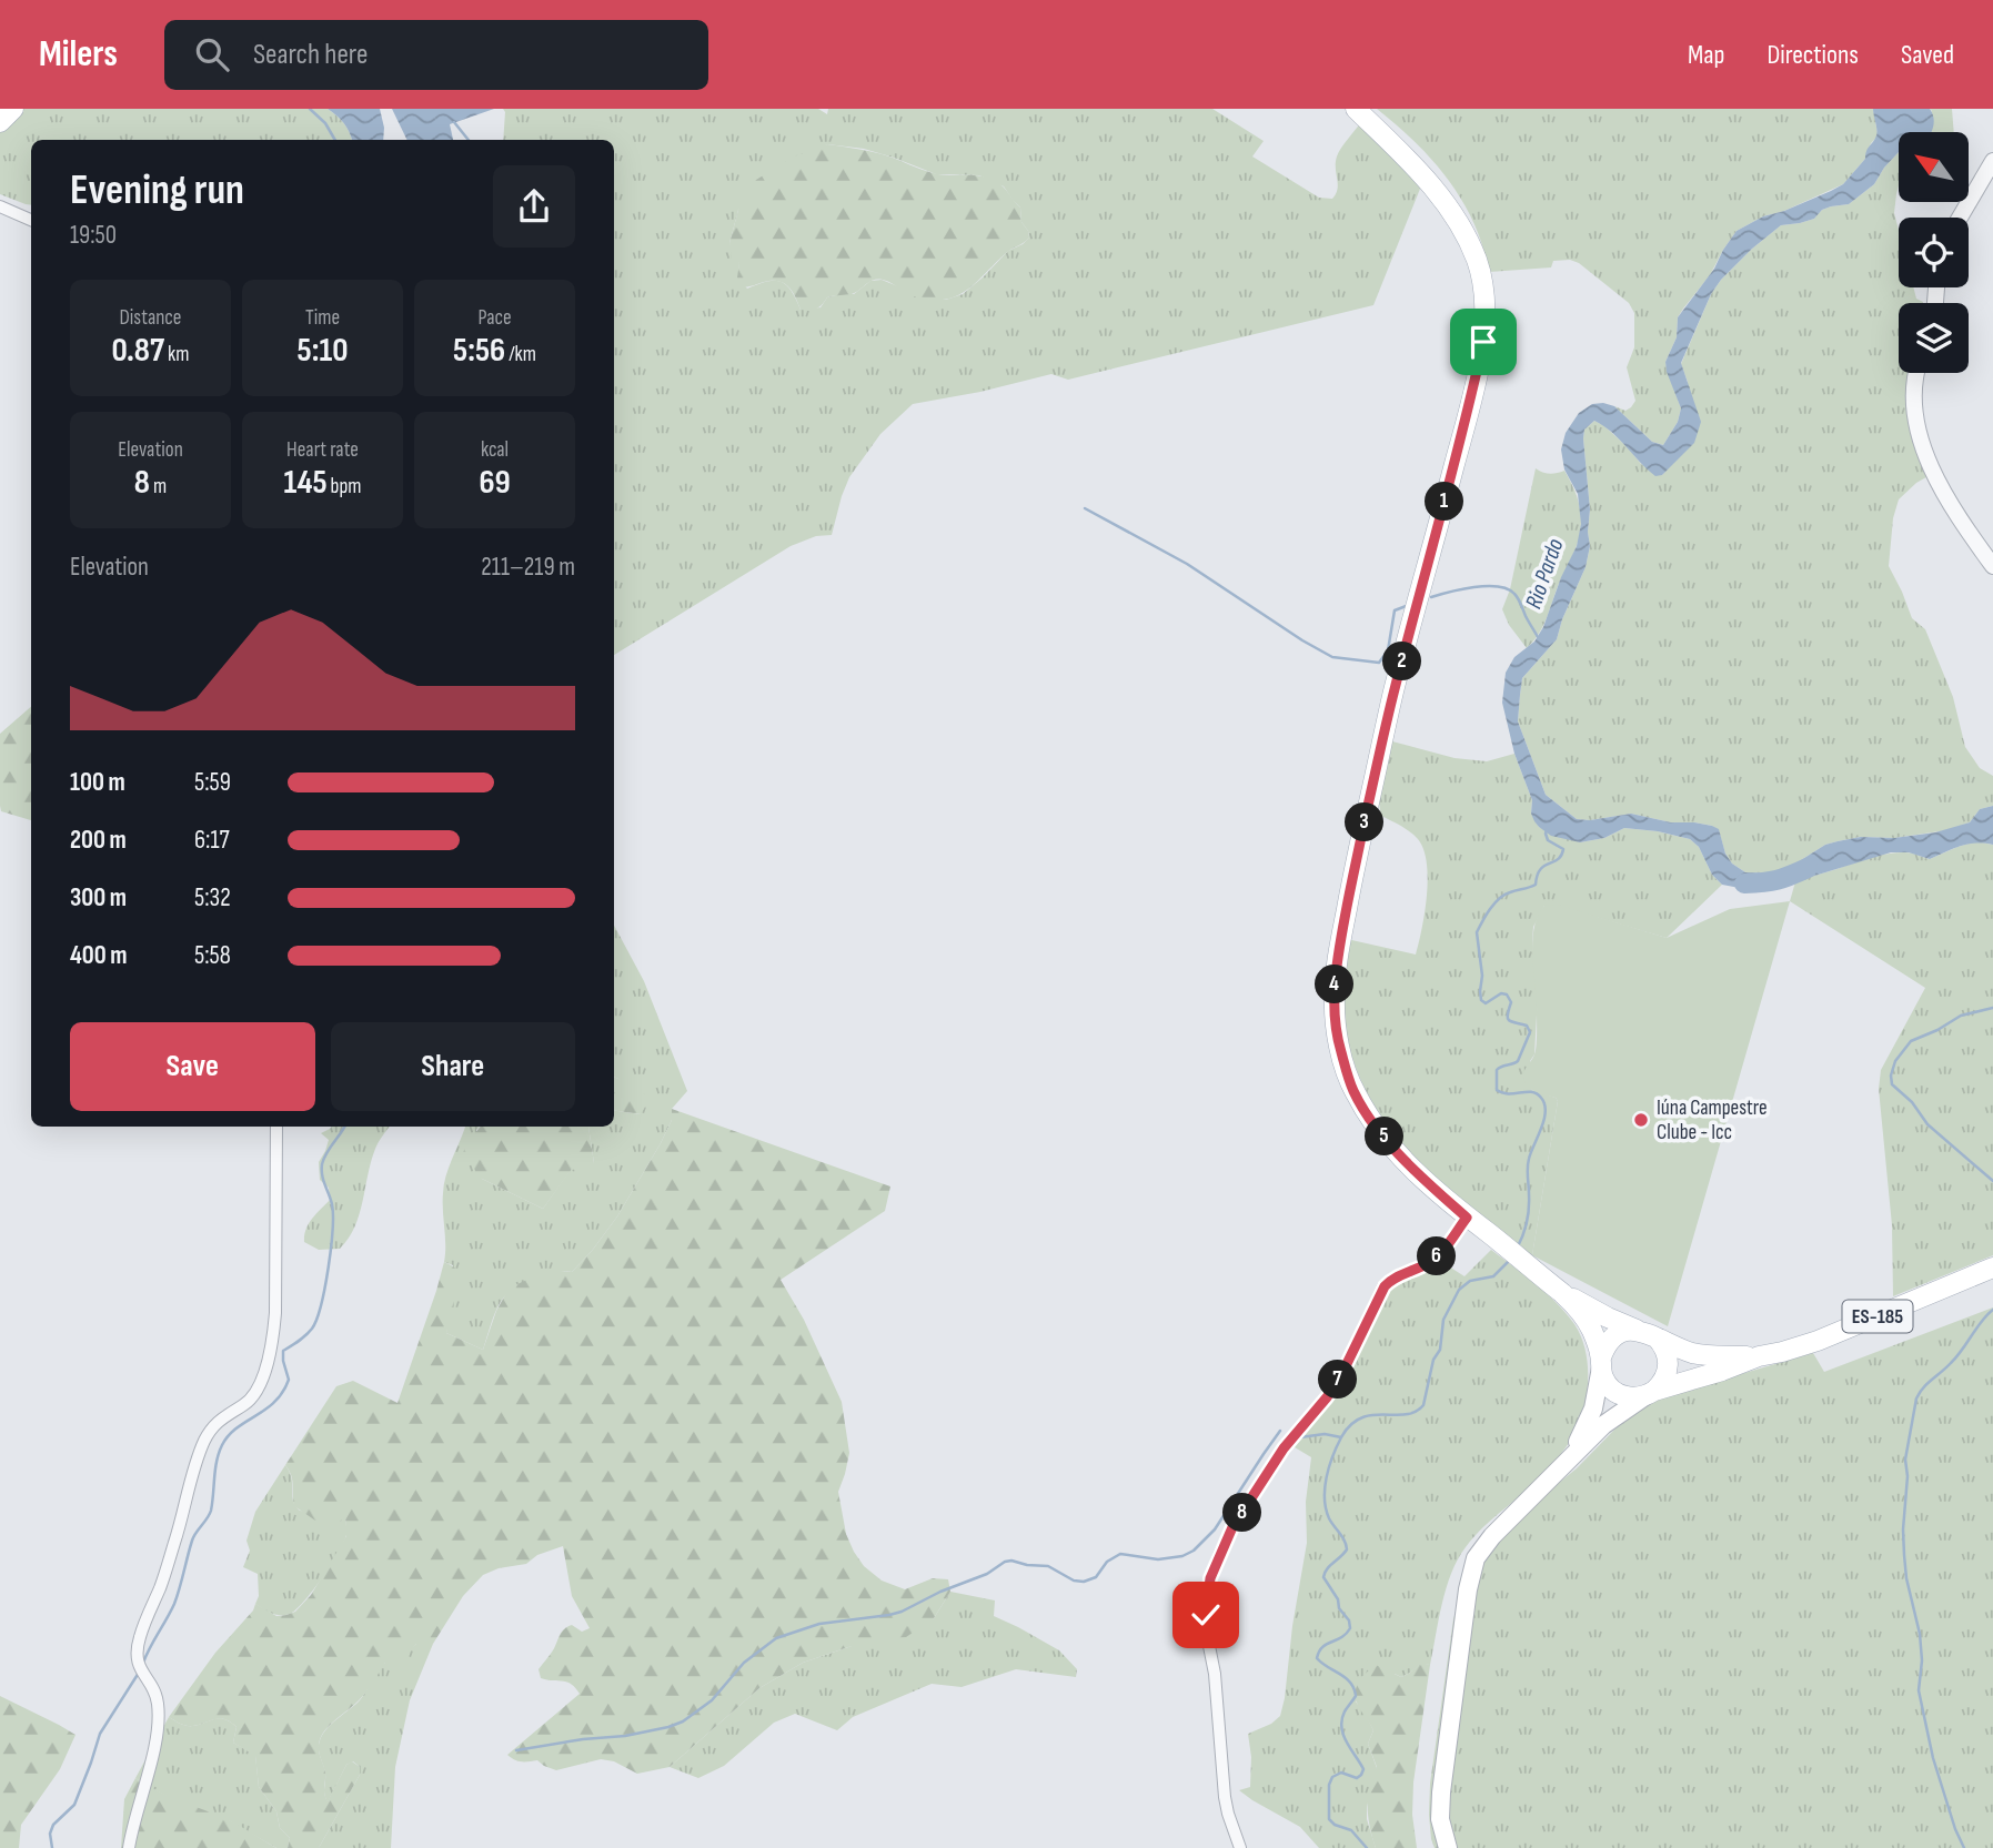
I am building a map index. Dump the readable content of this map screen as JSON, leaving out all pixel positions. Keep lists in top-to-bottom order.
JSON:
{
  "streets": {
    "main road": ["ES-185"]
  },
  "water": ["Rio Pardo"],
  "places": ["Iúna Campestre Clube - Icc"],
  "north": "top left",
  "page": {
    "header": "Milers",
    "search": "Search here",
    "nav": ["Map", "Directions", "Saved"],
    "heading": ["Evening run", "19:50"],
    "stats": [
      ["Distance", "0.87 km"],
      ["Time", "5:10"],
      ["Pace", "5:56 /km"],
      ["Elevation", "8 m"],
      ["Heart rate", "145 bpm"],
      ["kcal", "69"]
    ],
    "pins": [
      "1",
      "2",
      "3",
      "4",
      "5",
      "6",
      "7",
      "8"
    ],
    "chart": ["Elevation", "211–219 m"],
    "list": [
      {
        "name": "100 m",
        "note": "5:59"
      },
      {
        "name": "200 m",
        "note": "6:17"
      },
      {
        "name": "300 m",
        "note": "5:32"
      },
      {
        "name": "400 m",
        "note": "5:58"
      }
    ],
    "buttons": ["Save", "Share"]
  }
}
